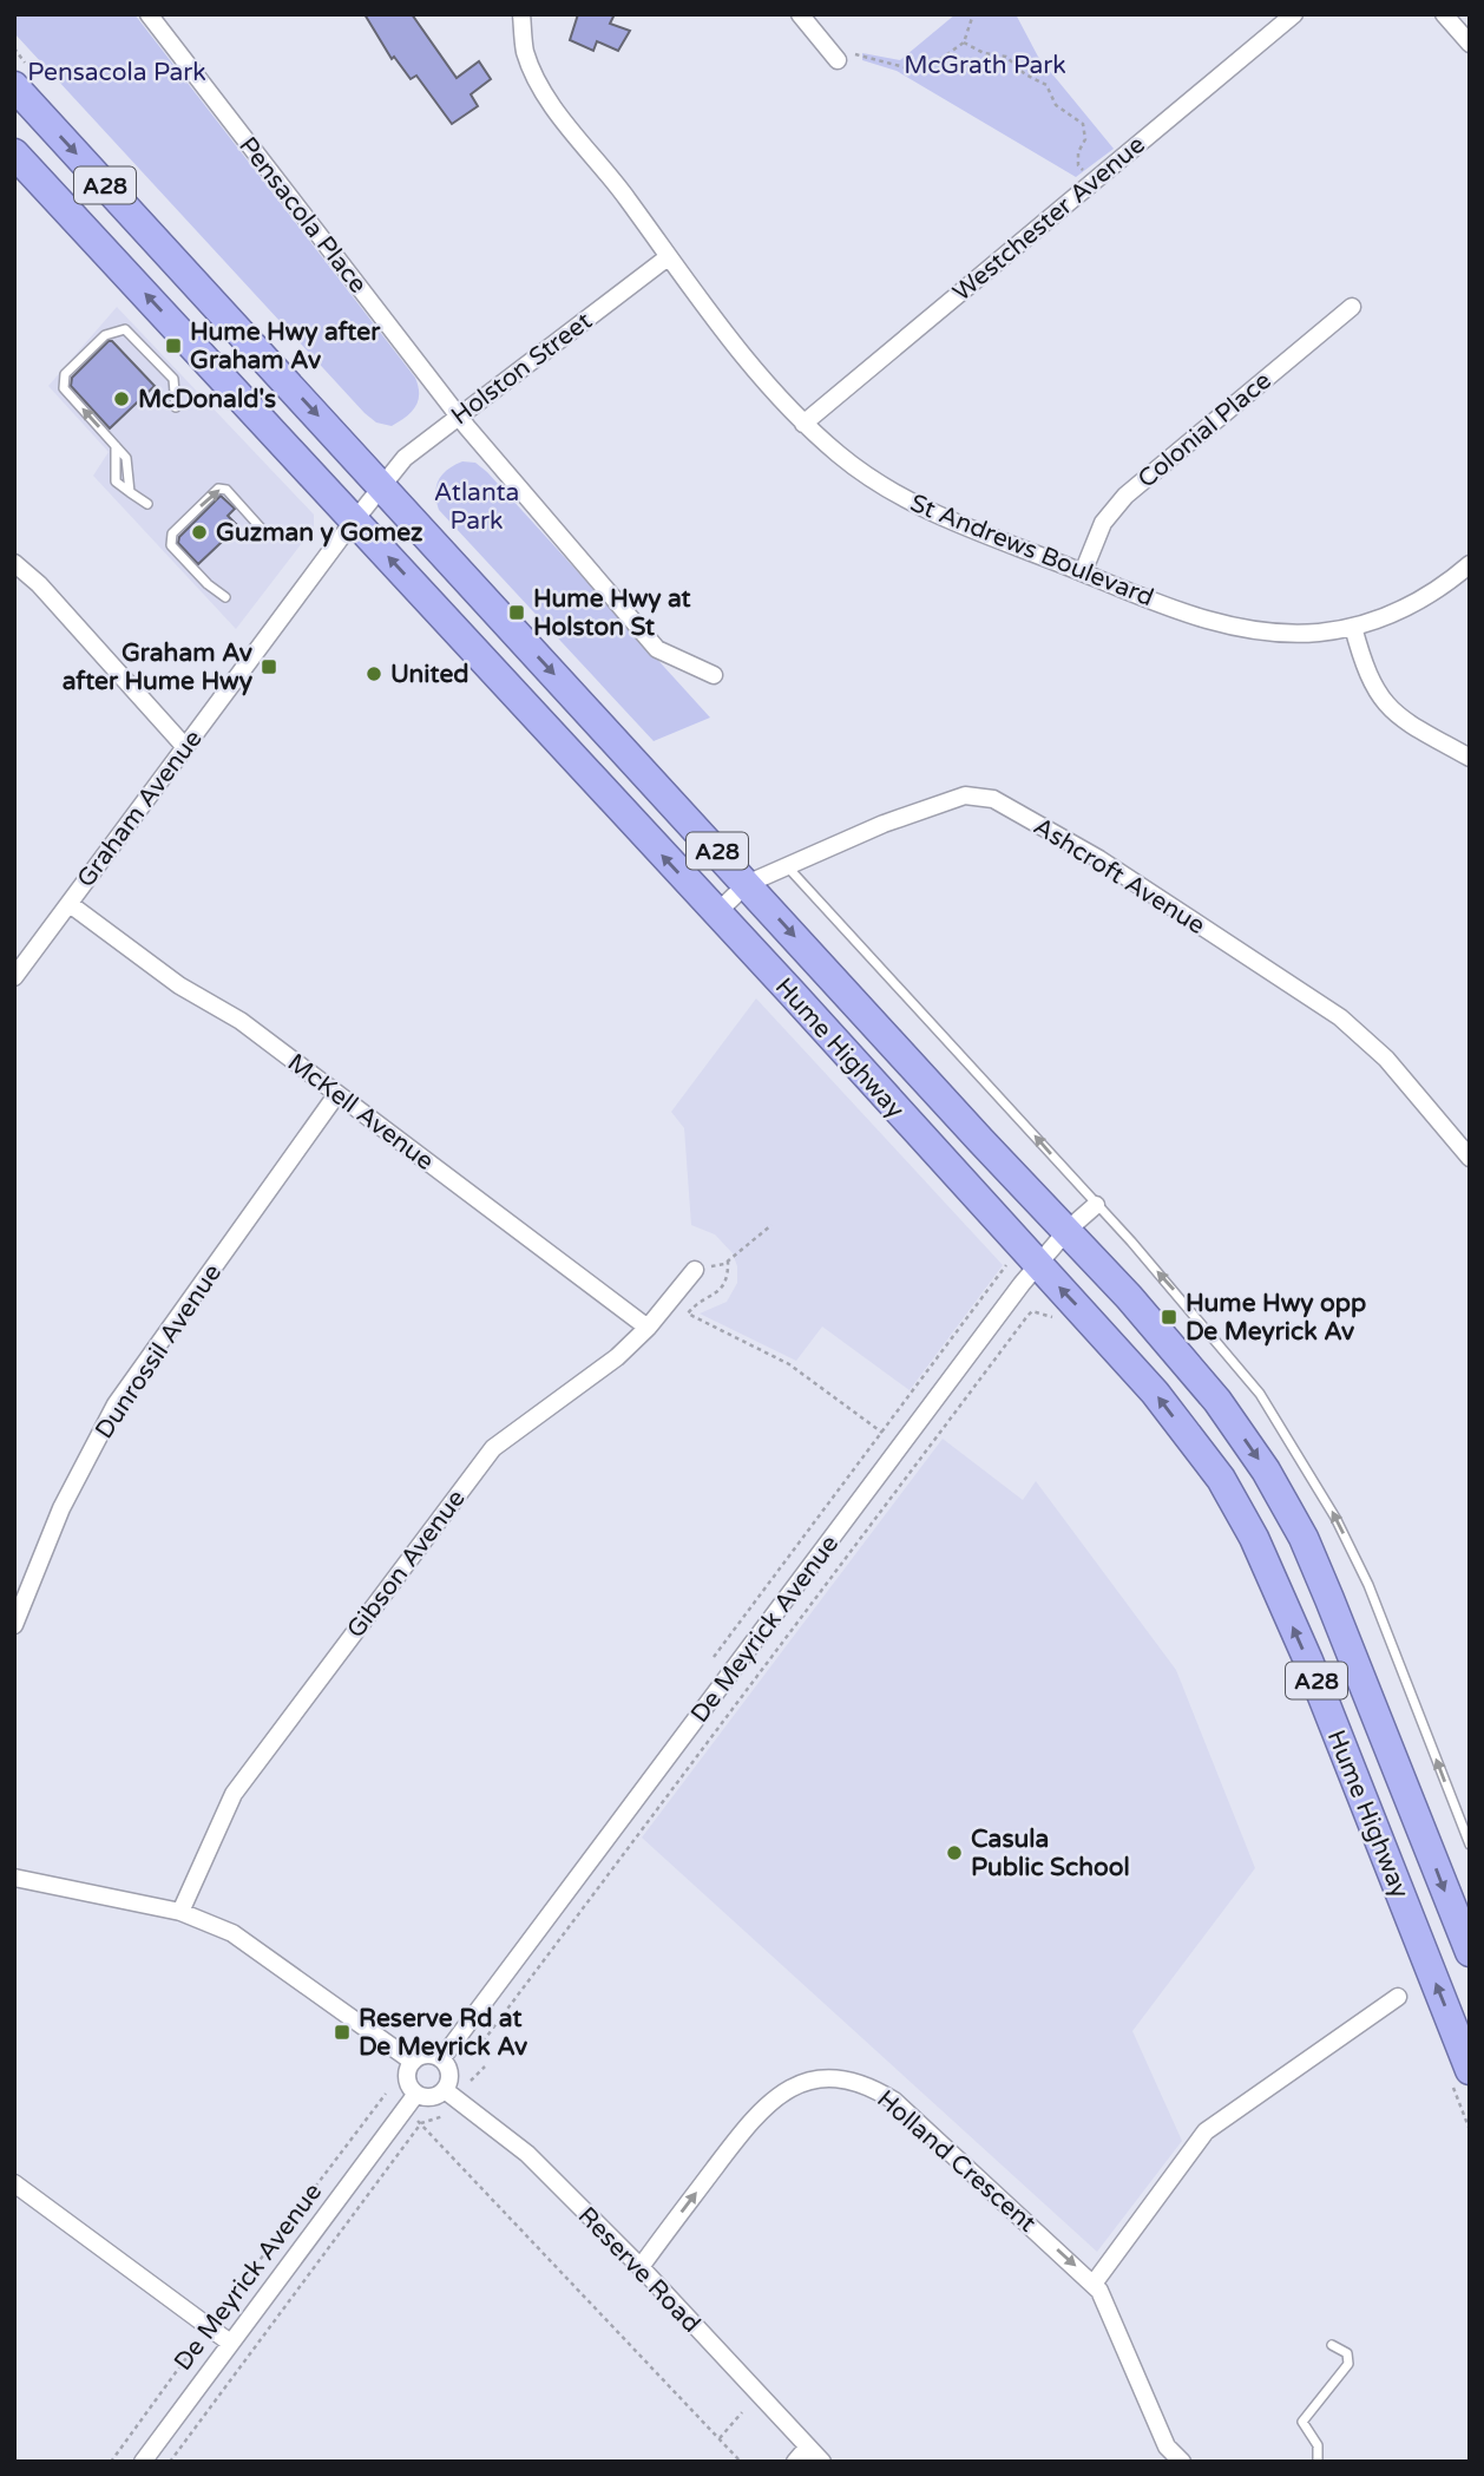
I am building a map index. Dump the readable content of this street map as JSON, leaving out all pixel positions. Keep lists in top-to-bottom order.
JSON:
{
  "streets": {
    "highway": ["A28", "Hume Highway"],
    "street": [
      "Pensacola Place",
      "Westchester Avenue",
      "Holston Street",
      "Colonial Place",
      "St Andrews Boulevard",
      "Graham Avenue",
      "Ashcroft Avenue",
      "McKell Avenue",
      "Dunrossil Avenue",
      "Gibson Avenue",
      "De Meyrick Avenue",
      "Holland Crescent",
      "Reserve Road"
    ]
  },
  "crossings": [
    ["Pensacola Place", "Holston Street"],
    ["Westchester Avenue", "St Andrews Boulevard"],
    ["Holston Street", "St Andrews Boulevard"],
    ["Holston Street", "Graham Avenue"],
    ["Holston Street", "Hume Highway"],
    ["Colonial Place", "St Andrews Boulevard"],
    ["Graham Avenue", "Hume Highway"],
    ["Graham Avenue", "McKell Avenue"],
    ["Ashcroft Avenue", "Hume Highway"],
    ["Hume Highway", "De Meyrick Avenue"],
    ["McKell Avenue", "Dunrossil Avenue"],
    ["McKell Avenue", "Gibson Avenue"],
    ["De Meyrick Avenue", "Reserve Road"],
    ["Holland Crescent", "Reserve Road"]
  ],
  "parks": ["McGrath Park", "Pensacola Park", "Atlanta Park"],
  "places": {
    "transit": [
      "Hume Hwy after Graham Av",
      "Hume Hwy at Holston St",
      "Graham Av after Hume Hwy",
      "Hume Hwy opp De Meyrick Av",
      "Reserve Rd at De Meyrick Av"
    ],
    "other": [
      "McDonald's",
      "Guzman y Gomez",
      "United",
      "Casula Public School"
    ]
  }
}
